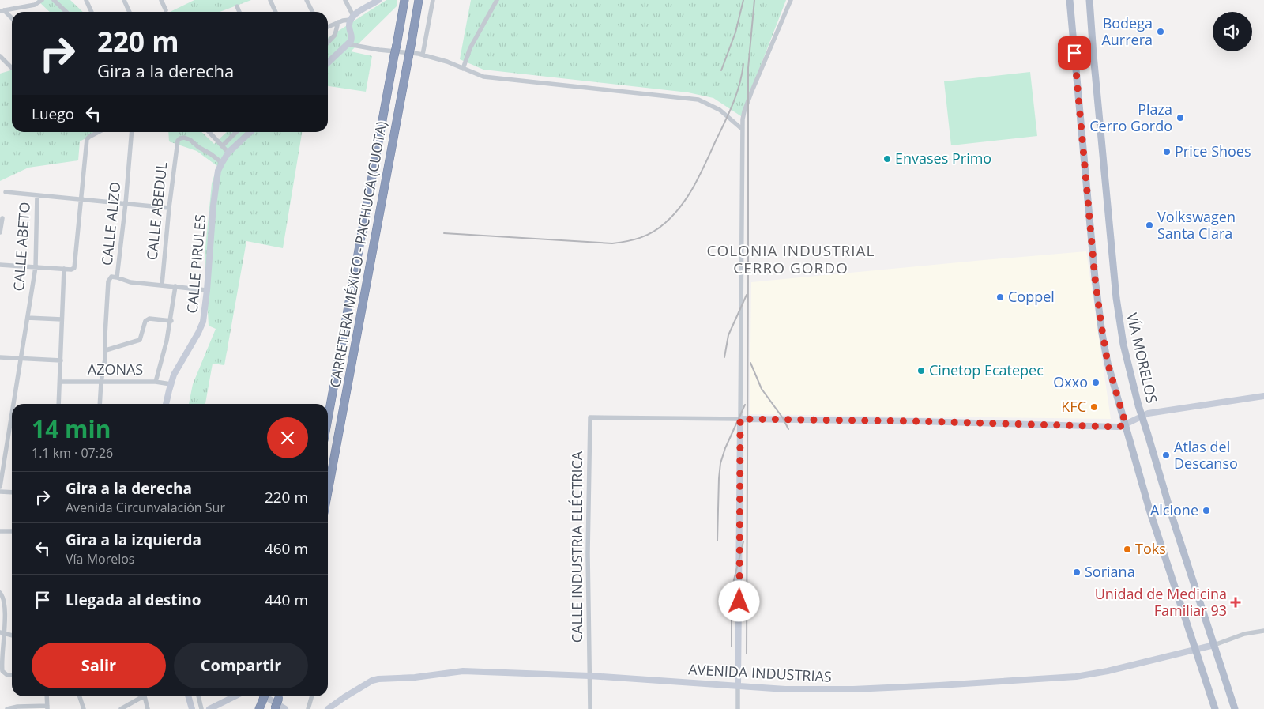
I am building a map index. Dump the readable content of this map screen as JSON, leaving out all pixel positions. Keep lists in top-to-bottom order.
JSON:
{
  "streets": {
    "highway": ["CARRETERA MÉXICO - PACHUCA (CUOTA)"],
    "main road": ["VÍA MORELOS"],
    "street": [
      "CALLE ABEDUL",
      "CALLE ALIZO",
      "CALLE ABETO",
      "CALLE PIRULES",
      "AZONAS",
      "CALLE INDUSTRIA ELÉCTRICA",
      "AVENIDA INDUSTRIAS"
    ]
  },
  "crossings": [
    ["CALLE ABEDUL", "CALLE PIRULES"],
    ["CALLE ALIZO", "AZONAS"],
    ["CALLE PIRULES", "AZONAS"],
    ["VÍA MORELOS", "AVENIDA INDUSTRIAS"],
    ["CALLE INDUSTRIA ELÉCTRICA", "AVENIDA INDUSTRIAS"]
  ],
  "districts": ["COLONIA INDUSTRIAL CERRO GORDO"],
  "places": {
    "other": [
      "Bodega Aurrera",
      "Plaza Cerro Gordo",
      "Price Shoes",
      "Envases Primo",
      "Volkswagen Santa Clara",
      "Coppel",
      "Cinetop Ecatepec",
      "Oxxo",
      "KFC",
      "Atlas del Descanso",
      "Alcione",
      "Toks",
      "Soriana"
    ],
    "health": ["Unidad de Medicina Familiar 93"]
  },
  "page": {
    "turn": ["220 m", "Gira a la derecha"],
    "then": "Luego",
    "heading": ["14 min", "1.1 km · 07:26"],
    "list": [
      {
        "name": "Gira a la derecha",
        "note": "Avenida Circunvalación Sur",
        "value": "220 m"
      },
      {
        "name": "Gira a la izquierda",
        "note": "Vía Morelos",
        "value": "460 m"
      },
      {
        "name": "Llegada al destino",
        "value": "440 m"
      }
    ],
    "buttons": ["Salir", "Compartir"]
  }
}
